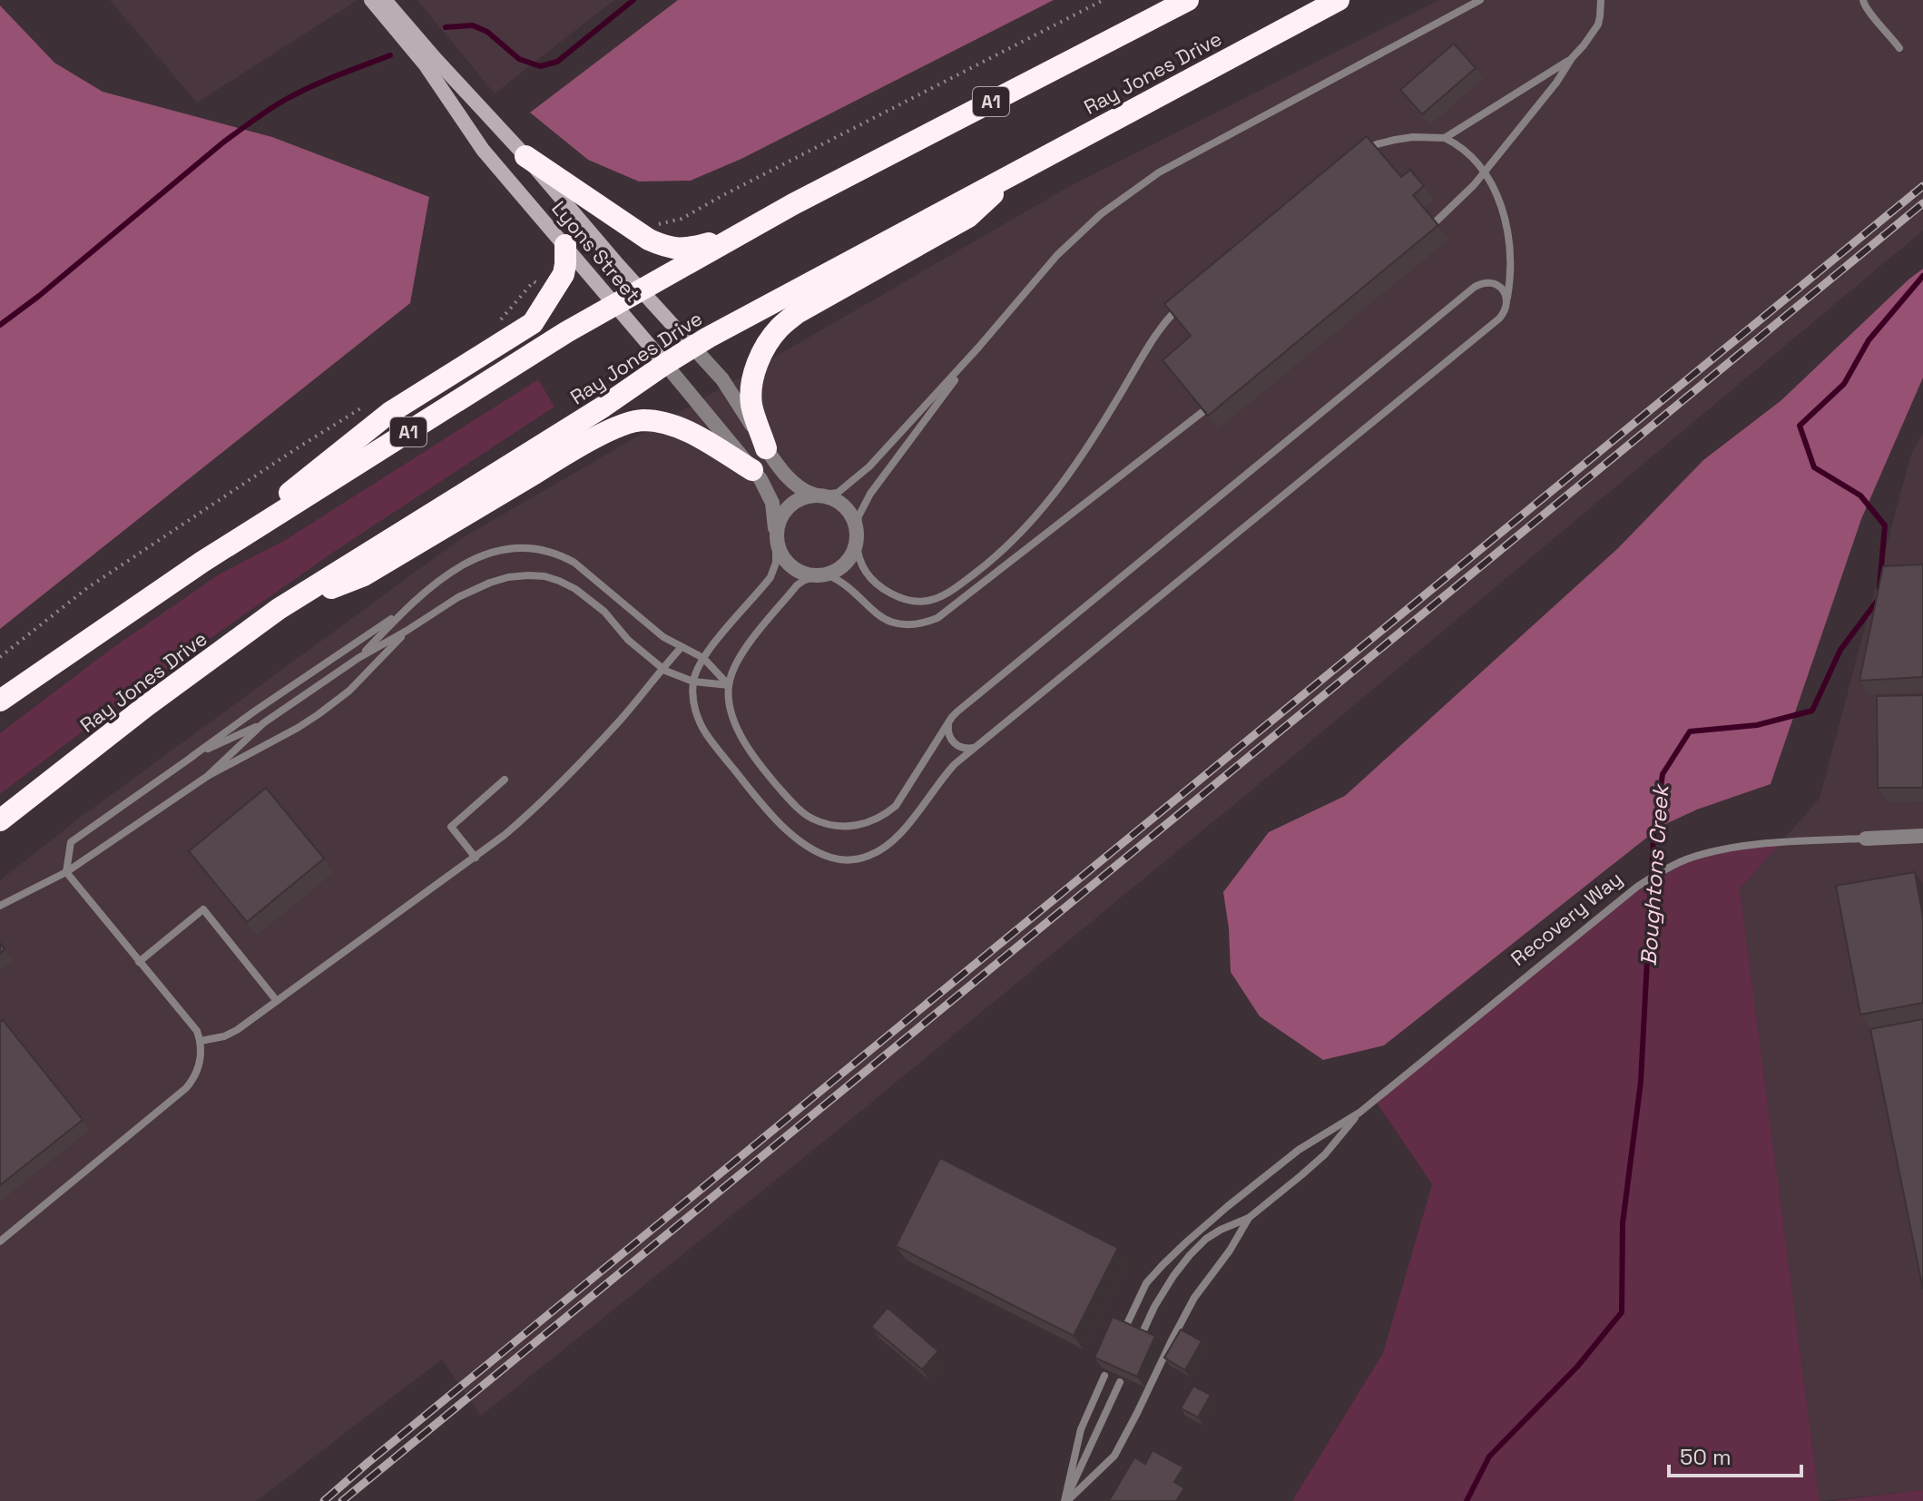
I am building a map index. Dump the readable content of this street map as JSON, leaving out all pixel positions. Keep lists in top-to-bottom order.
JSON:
{
  "streets": {
    "highway": ["Ray Jones Drive", "A1"],
    "street": ["Lyons Street", "Recovery Way"]
  },
  "crossings": [
    ["Ray Jones Drive", "Lyons Street"],
    ["A1", "Lyons Street"]
  ],
  "water": ["Boughtons Creek"],
  "scale_bar": "50 m"
}
